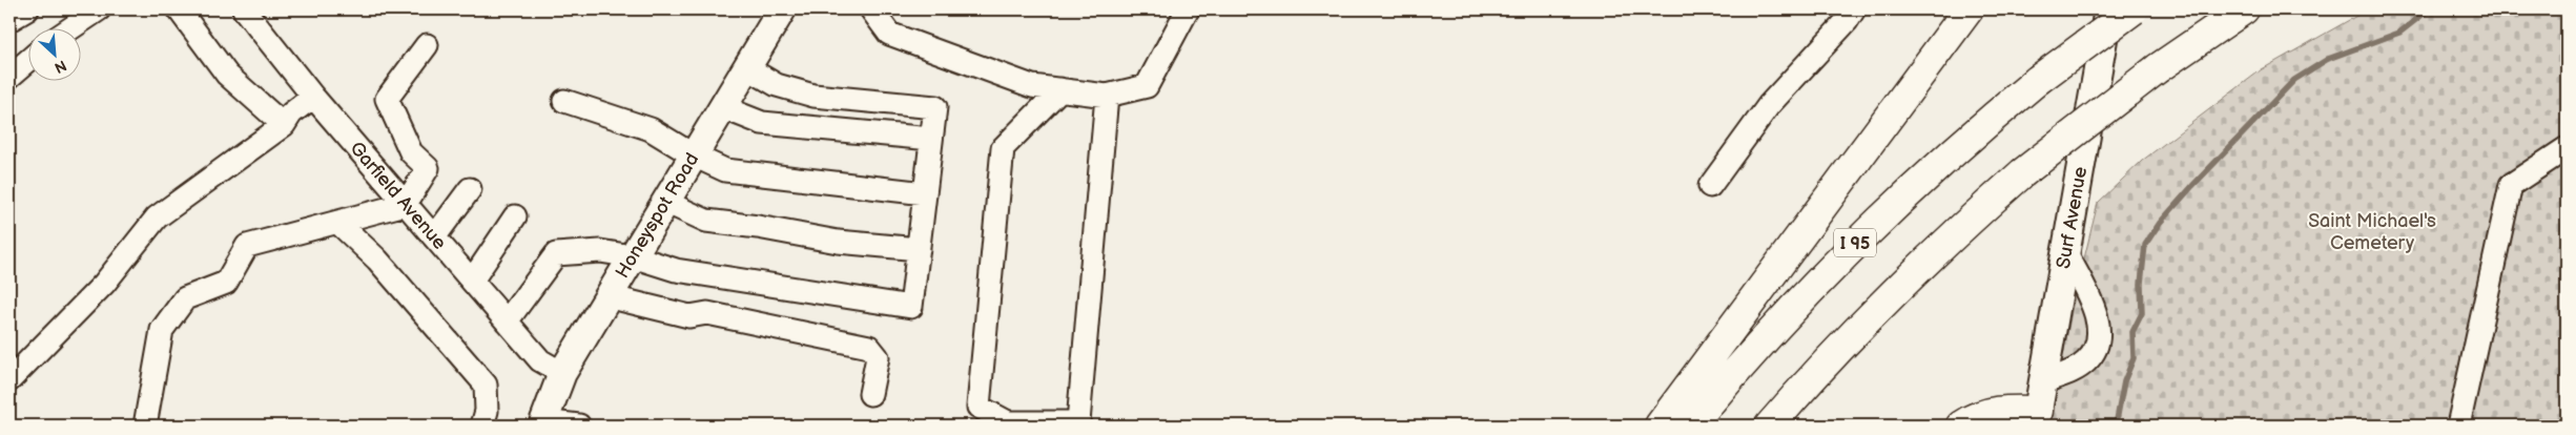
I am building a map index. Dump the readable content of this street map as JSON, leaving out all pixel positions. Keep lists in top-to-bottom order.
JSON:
{
  "streets": {
    "highway": ["I 95"],
    "main road": ["Honeyspot Road", "Surf Avenue"],
    "street": ["Garfield Avenue"]
  },
  "crossings": [
    ["Garfield Avenue", "Honeyspot Road"]
  ],
  "parks": ["Saint Michael's Cemetery"],
  "north": "bottom right"
}
